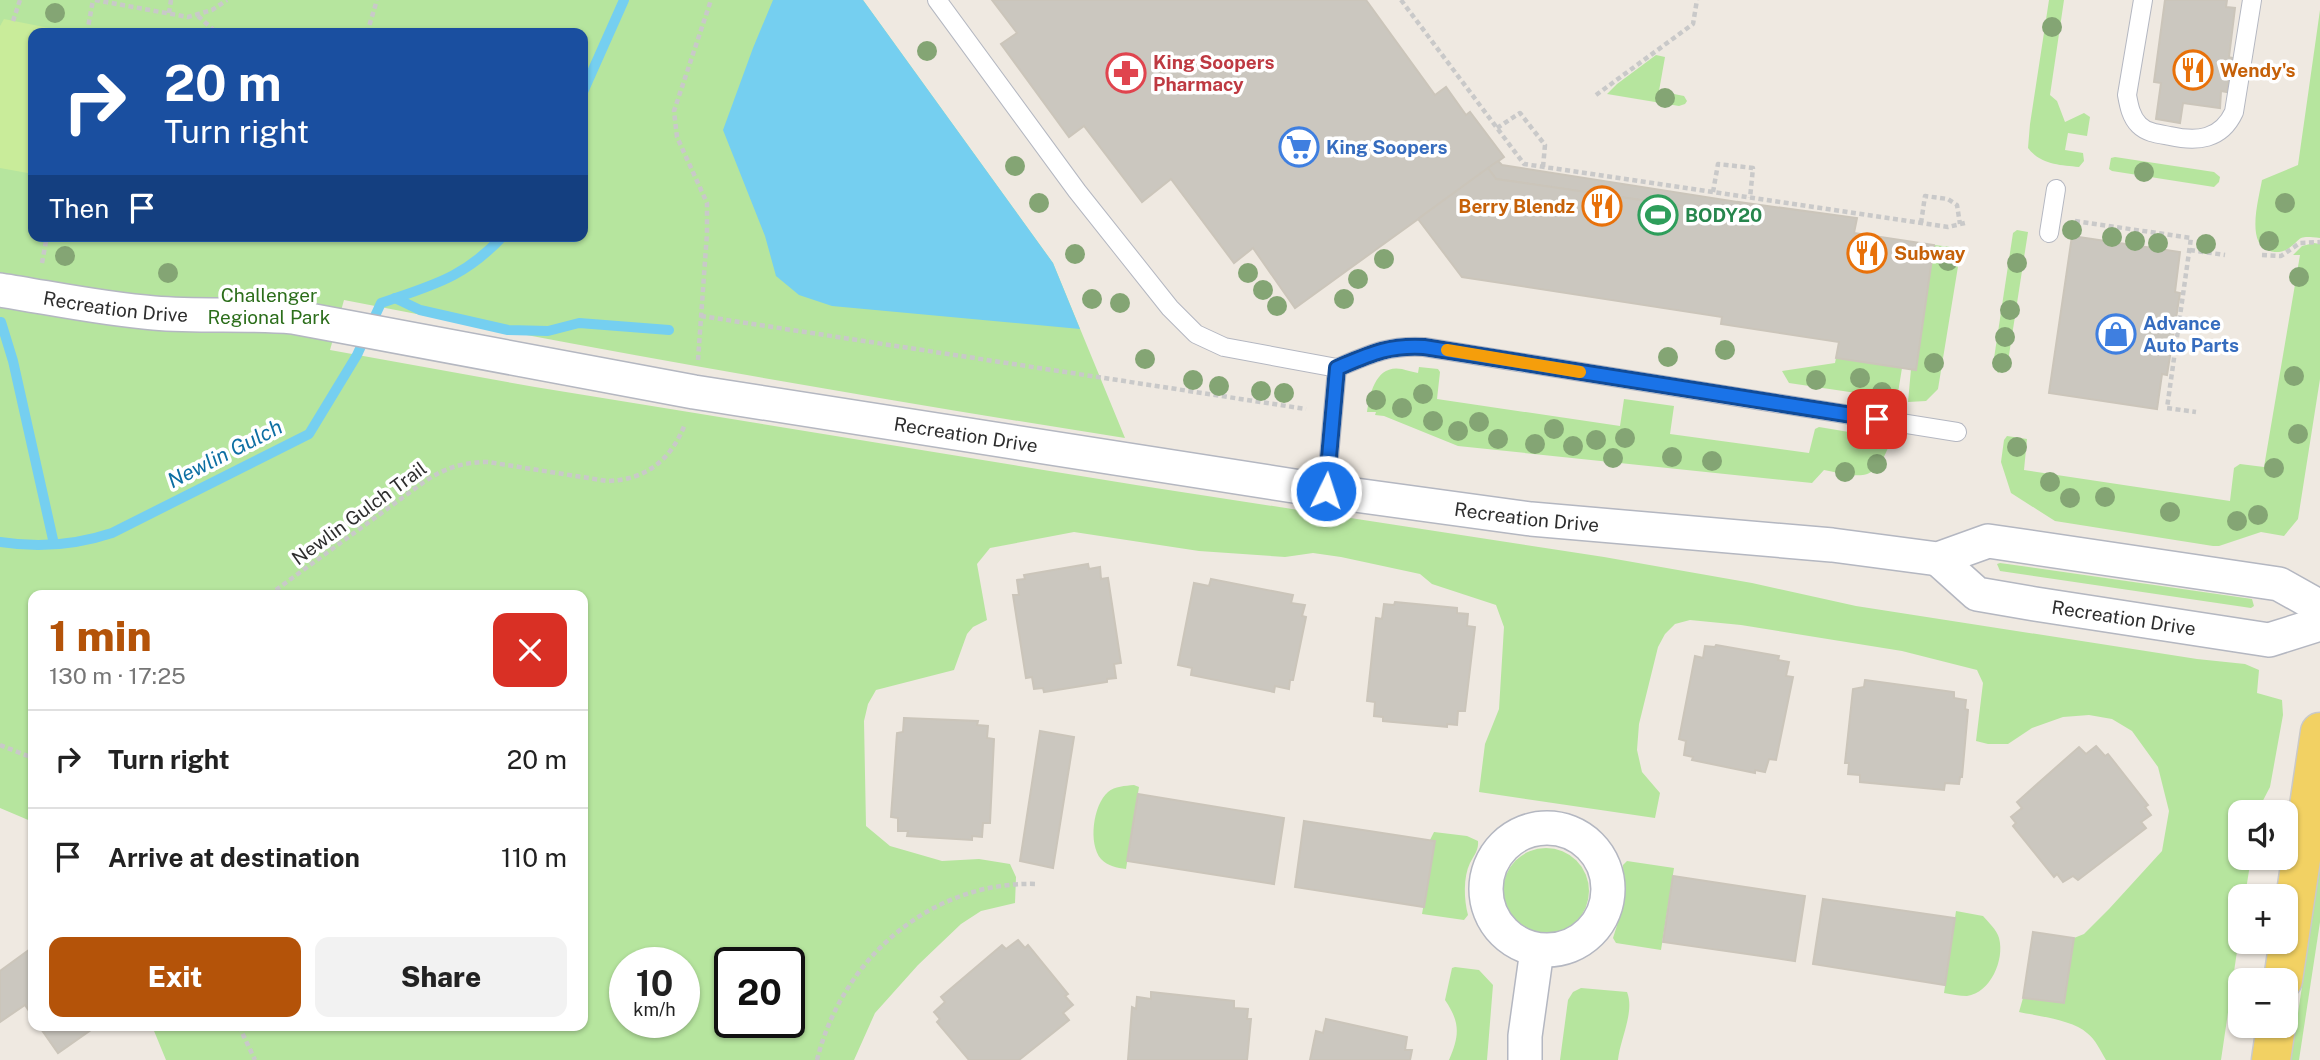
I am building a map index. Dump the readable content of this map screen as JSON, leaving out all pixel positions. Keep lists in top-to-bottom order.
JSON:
{
  "streets": {
    "street": ["Recreation Drive"],
    "path": ["Newlin Gulch Trail"]
  },
  "water": ["Newlin Gulch"],
  "parks": ["Challenger Regional Park"],
  "places": {
    "restaurant": ["Wendy's", "Berry Blendz", "Subway"],
    "pharmacy": ["King Soopers Pharmacy"],
    "supermarket": ["King Soopers"],
    "sports": ["BODY20"],
    "shop": ["Advance Auto Parts"]
  },
  "page": {
    "turn": ["20 m", "Turn right"],
    "then": "Then",
    "heading": ["1 min", "130 m · 17:25"],
    "list": [
      {
        "name": "Turn right",
        "value": "20 m"
      },
      {
        "name": "Arrive at destination",
        "value": "110 m"
      }
    ],
    "map_buttons": ["+", "−"],
    "buttons": ["Exit", "Share"],
    "speed": "10 km/h",
    "limit": "20"
  }
}
